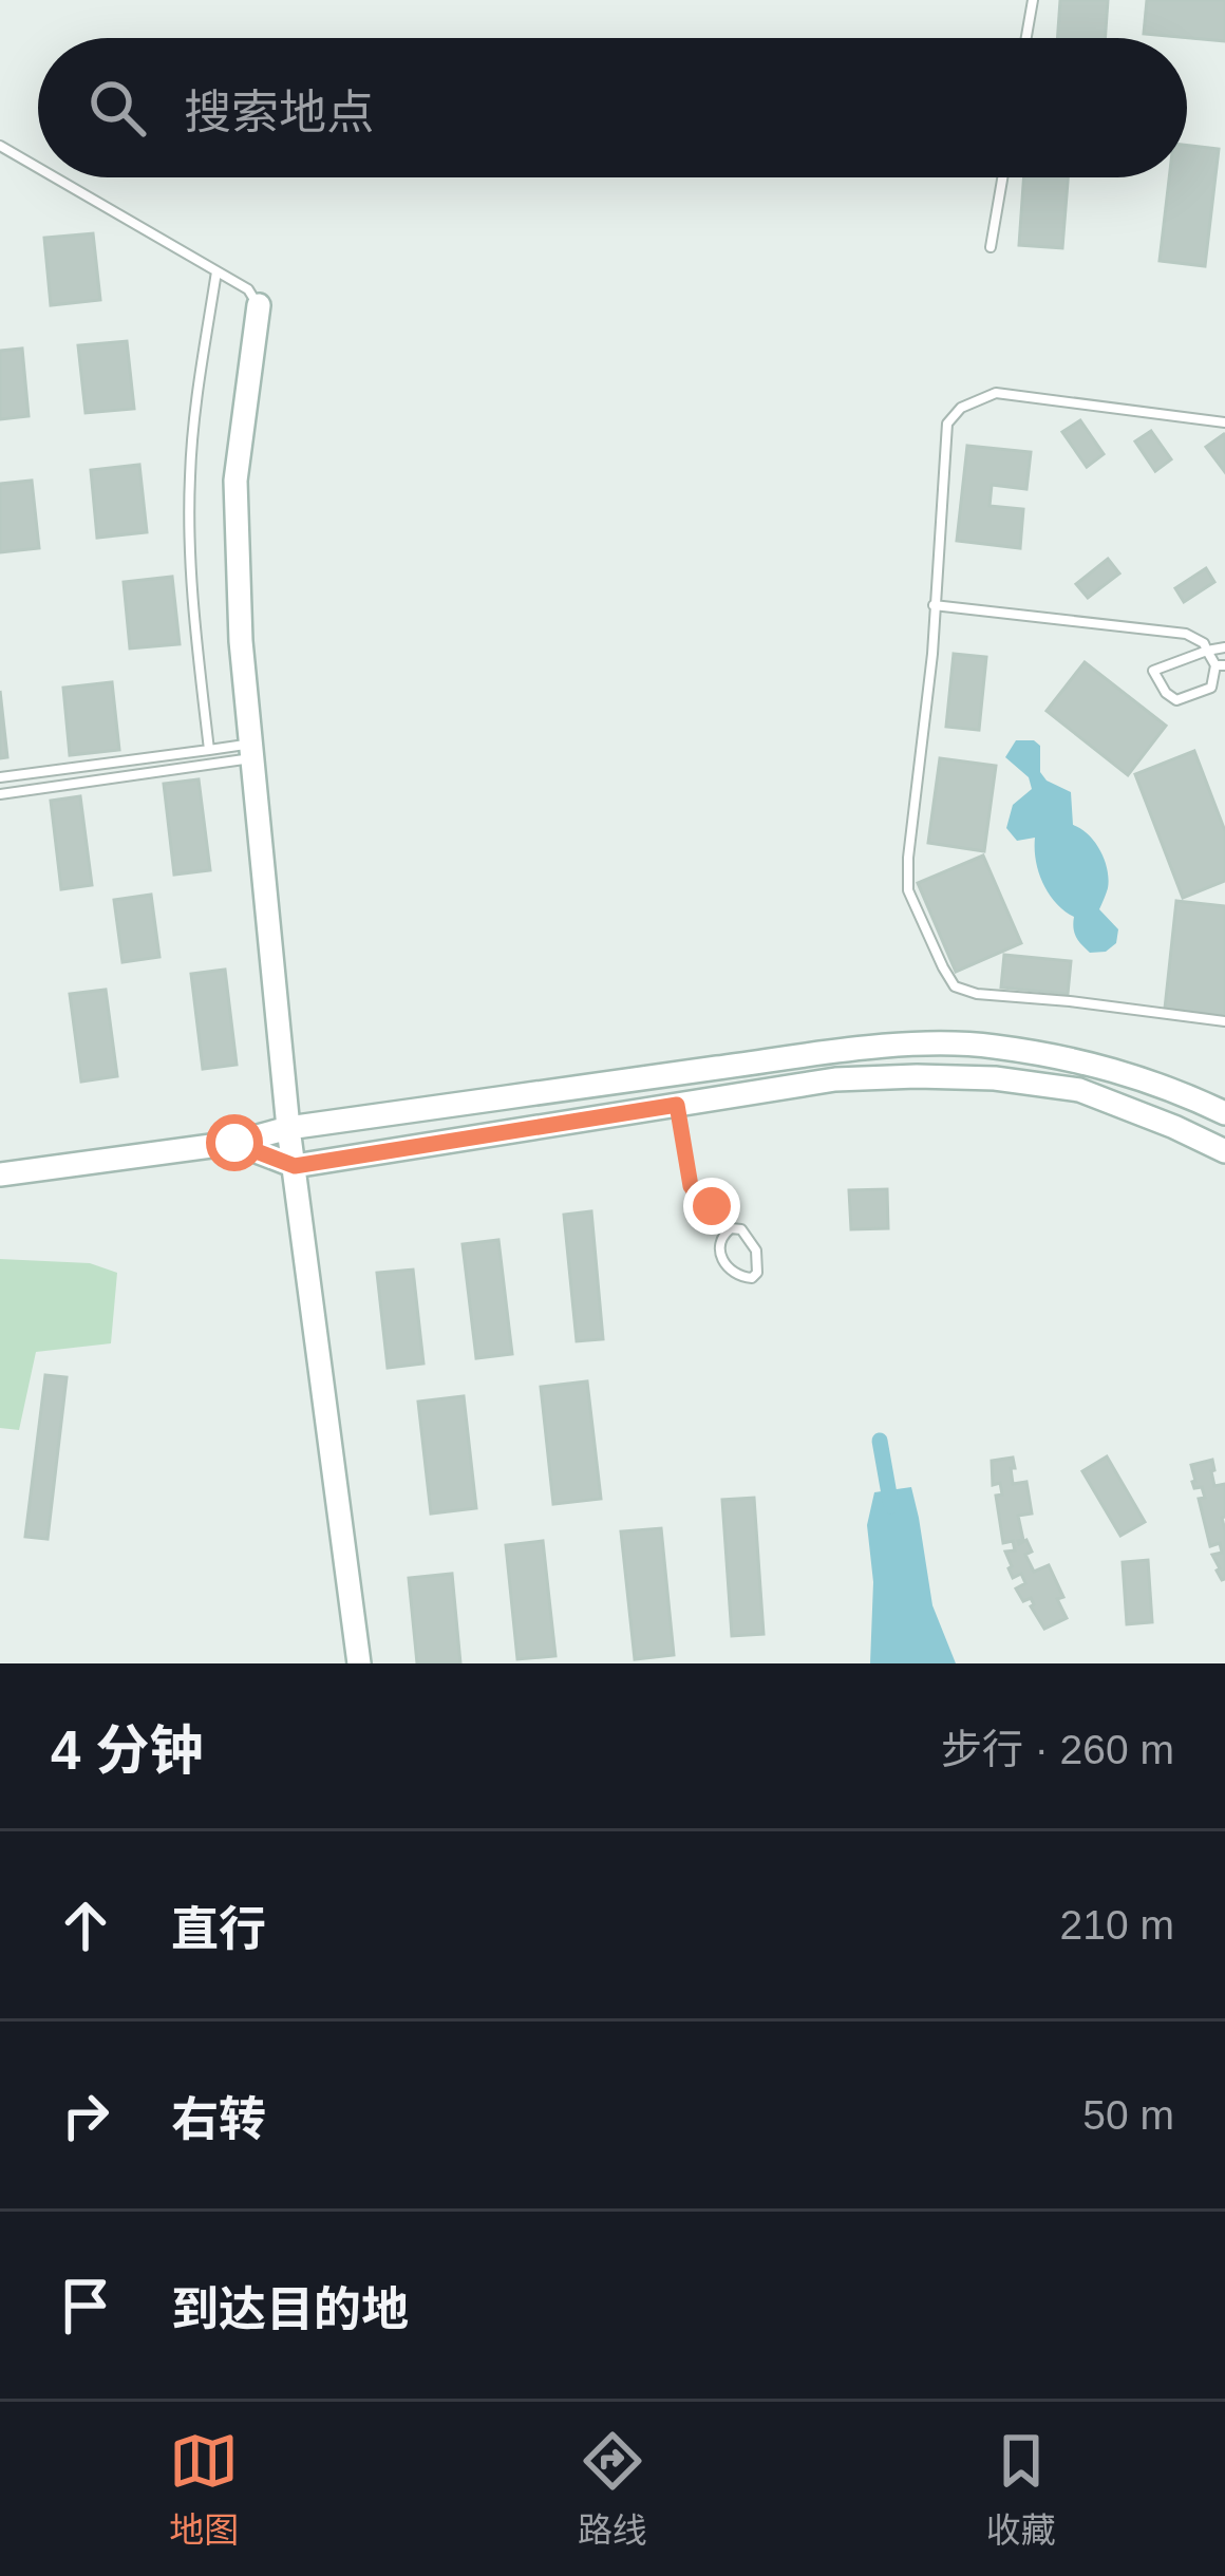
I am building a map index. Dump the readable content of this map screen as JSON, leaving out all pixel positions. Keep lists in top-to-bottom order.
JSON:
{
  "page": {
    "search": "搜索地点",
    "heading": ["4 分钟", "步行 · 260 m"],
    "list": [
      ["直行", "210 m"],
      ["右转", "50 m"],
      "到达目的地"
    ],
    "nav": ["地图", "路线", "收藏"]
  }
}
